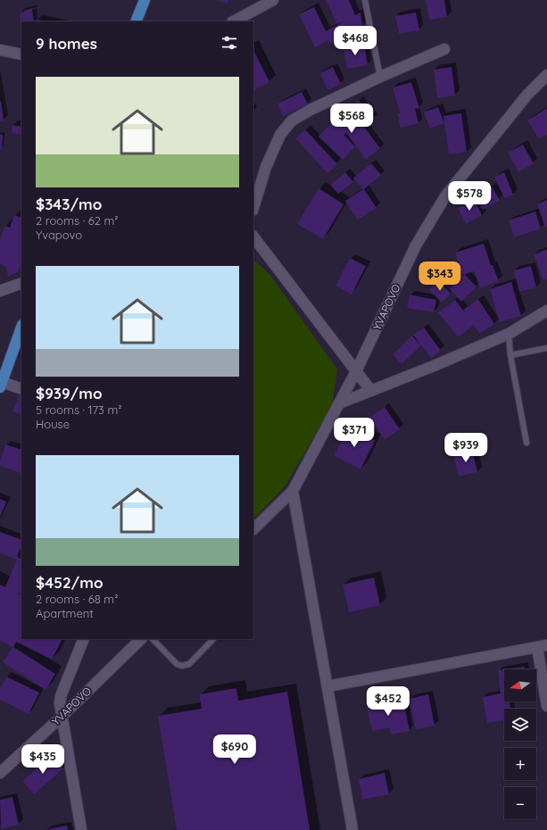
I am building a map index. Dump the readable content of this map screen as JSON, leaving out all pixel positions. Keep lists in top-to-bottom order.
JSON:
{
  "streets": {
    "street": ["YVAPOVO"]
  },
  "north": "left",
  "page": {
    "heading": "9 homes",
    "price": [
      "$468",
      "$568",
      "$578",
      "$343",
      "$371",
      "$939",
      "$452",
      "$690",
      "$435"
    ],
    "list": [
      {
        "name": "$343/mo",
        "note": "2 rooms · 62 m² · Yvapovo"
      },
      {
        "name": "$939/mo",
        "note": "5 rooms · 173 m² · House"
      },
      {
        "name": "$452/mo",
        "note": "2 rooms · 68 m² · Apartment"
      }
    ],
    "map_buttons": ["+", "−"]
  }
}
